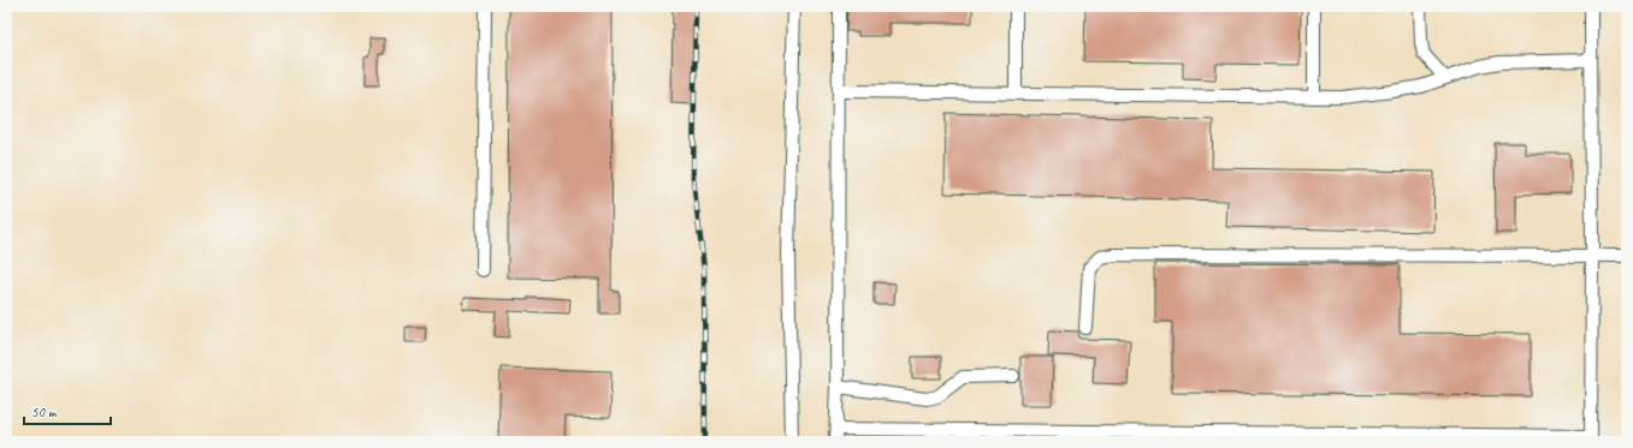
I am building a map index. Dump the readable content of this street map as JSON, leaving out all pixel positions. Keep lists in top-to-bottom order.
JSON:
{
  "scale_bar": "50 m"
}
